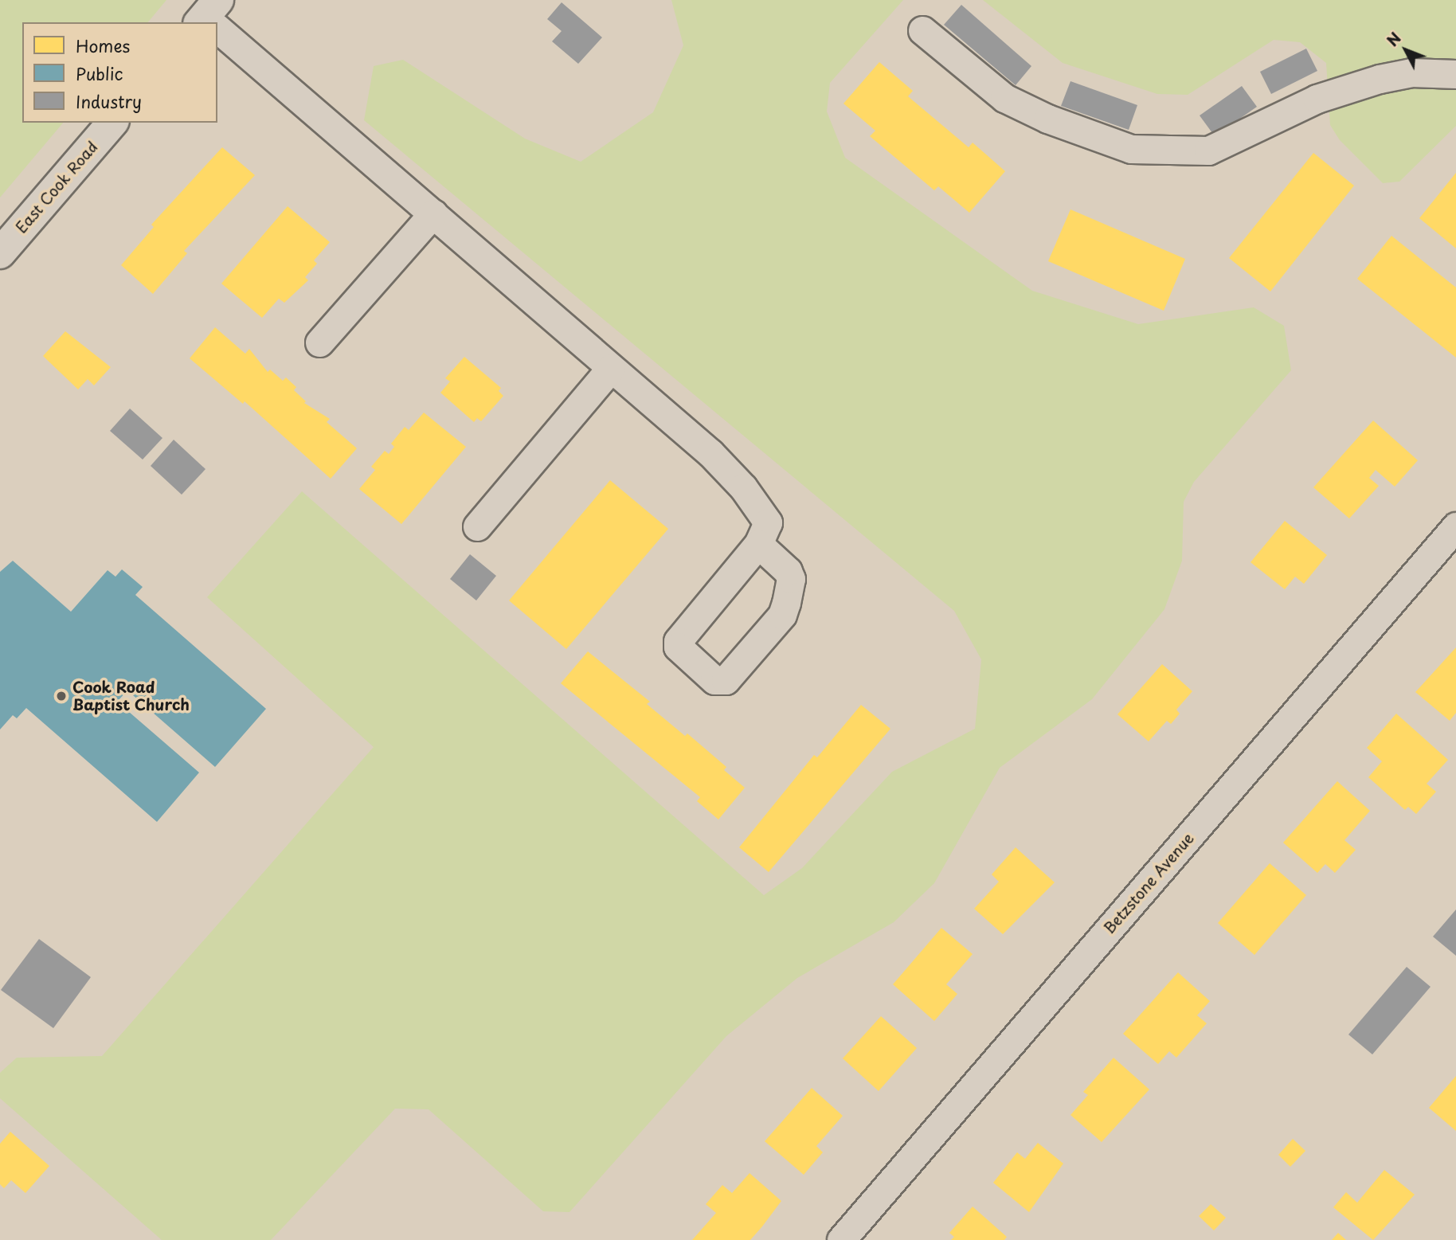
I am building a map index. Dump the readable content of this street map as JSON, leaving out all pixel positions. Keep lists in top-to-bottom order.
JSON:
{
  "streets": {
    "main road": ["East Cook Road"],
    "street": ["Betzstone Avenue"]
  },
  "places": ["Cook Road Baptist Church"],
  "legend": ["Homes", "Public", "Industry"],
  "north": "top left"
}
